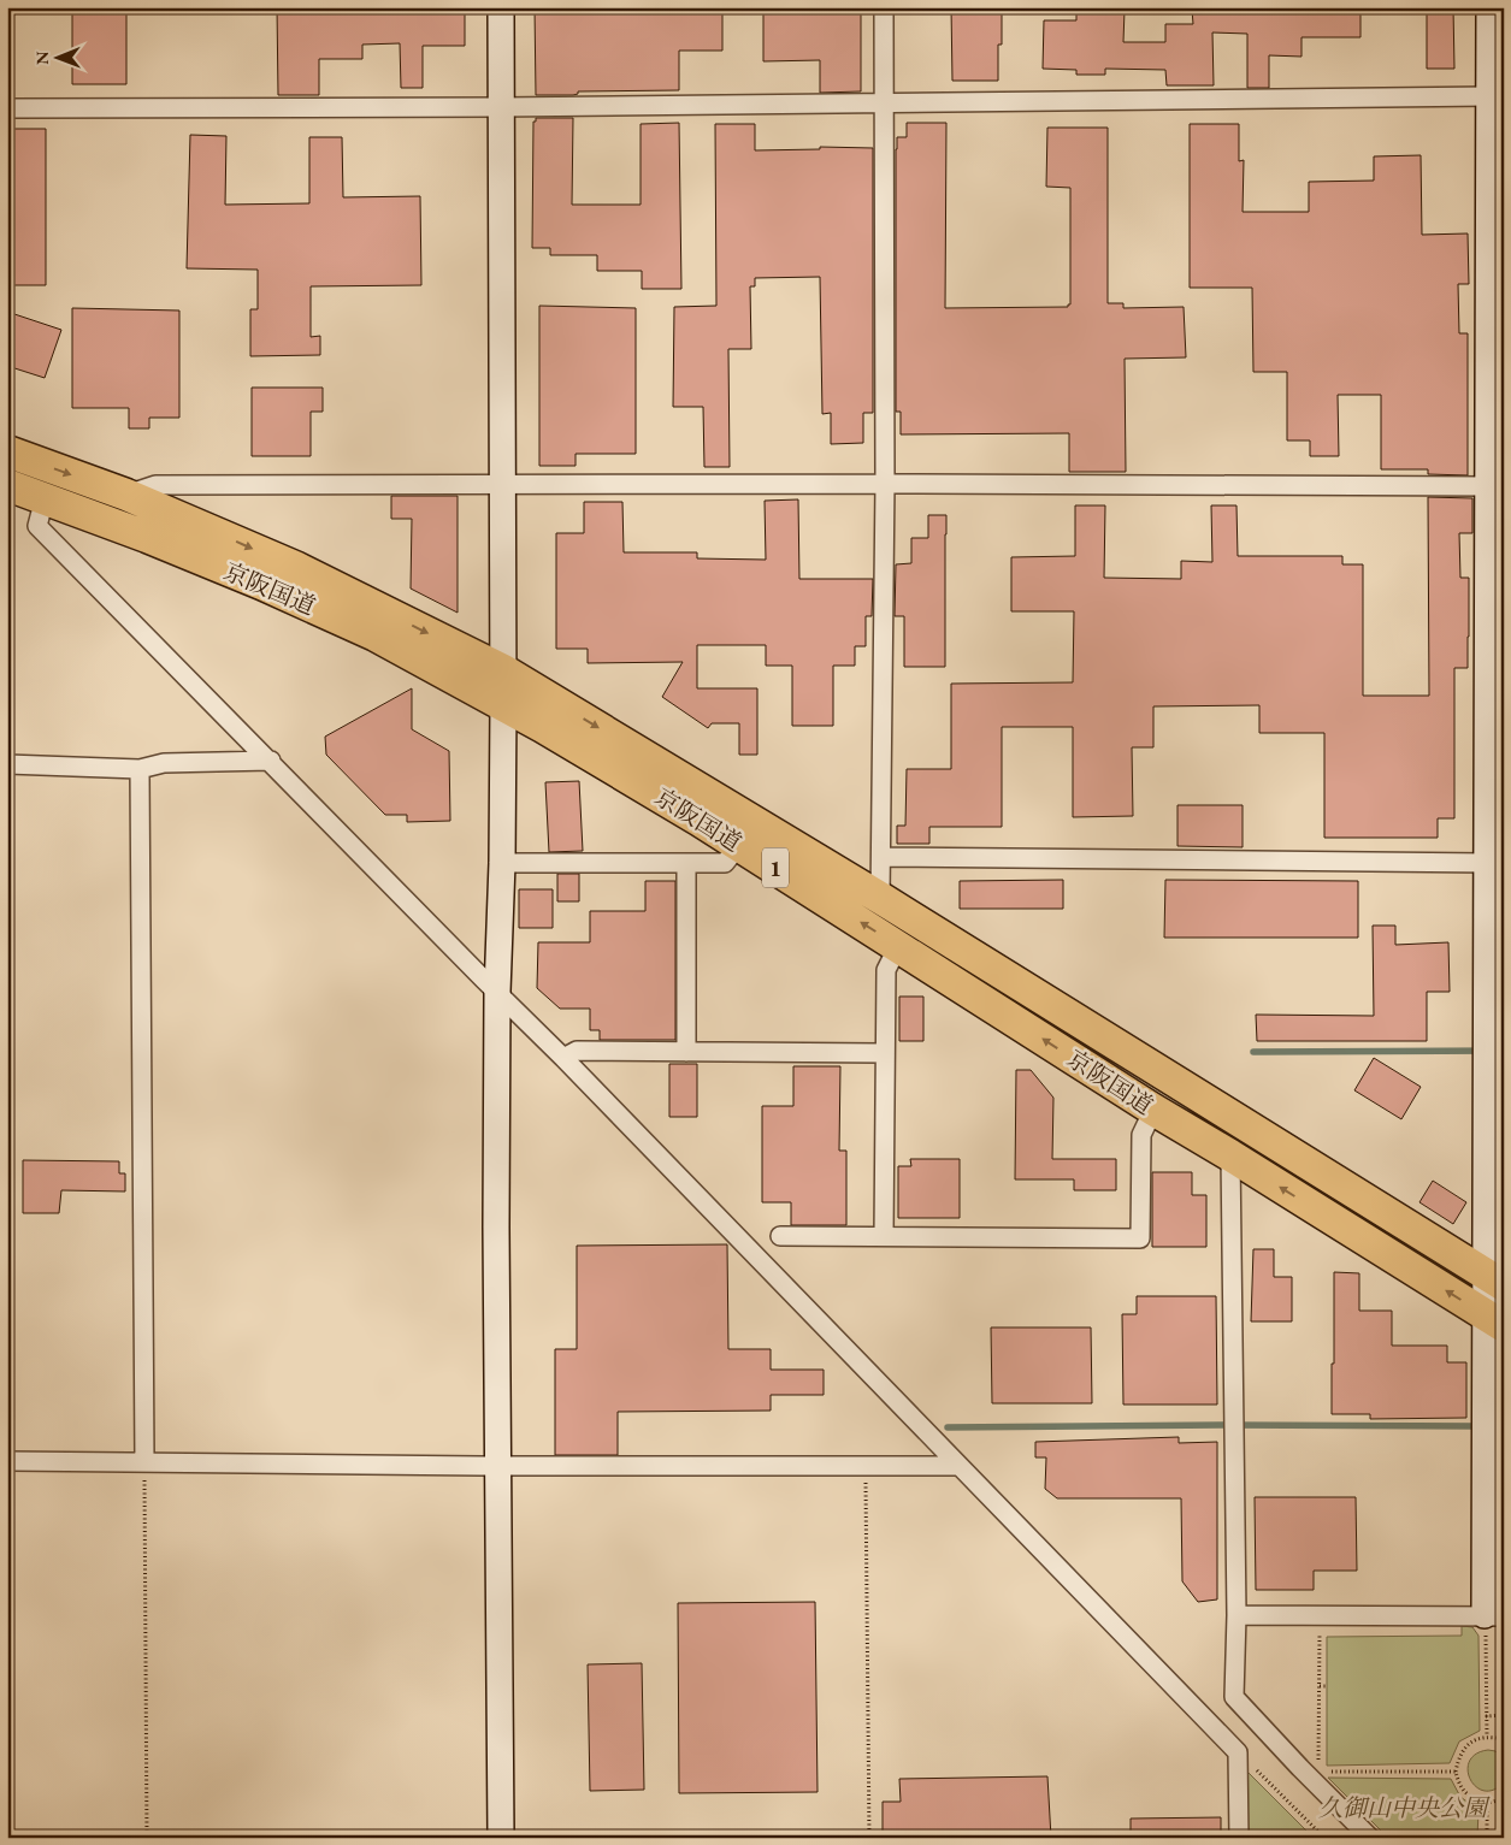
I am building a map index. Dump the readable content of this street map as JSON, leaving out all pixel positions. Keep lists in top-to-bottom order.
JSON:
{
  "streets": {
    "highway": ["京阪国道", "1"]
  },
  "parks": ["久御山中央公園"],
  "north": "left"
}
